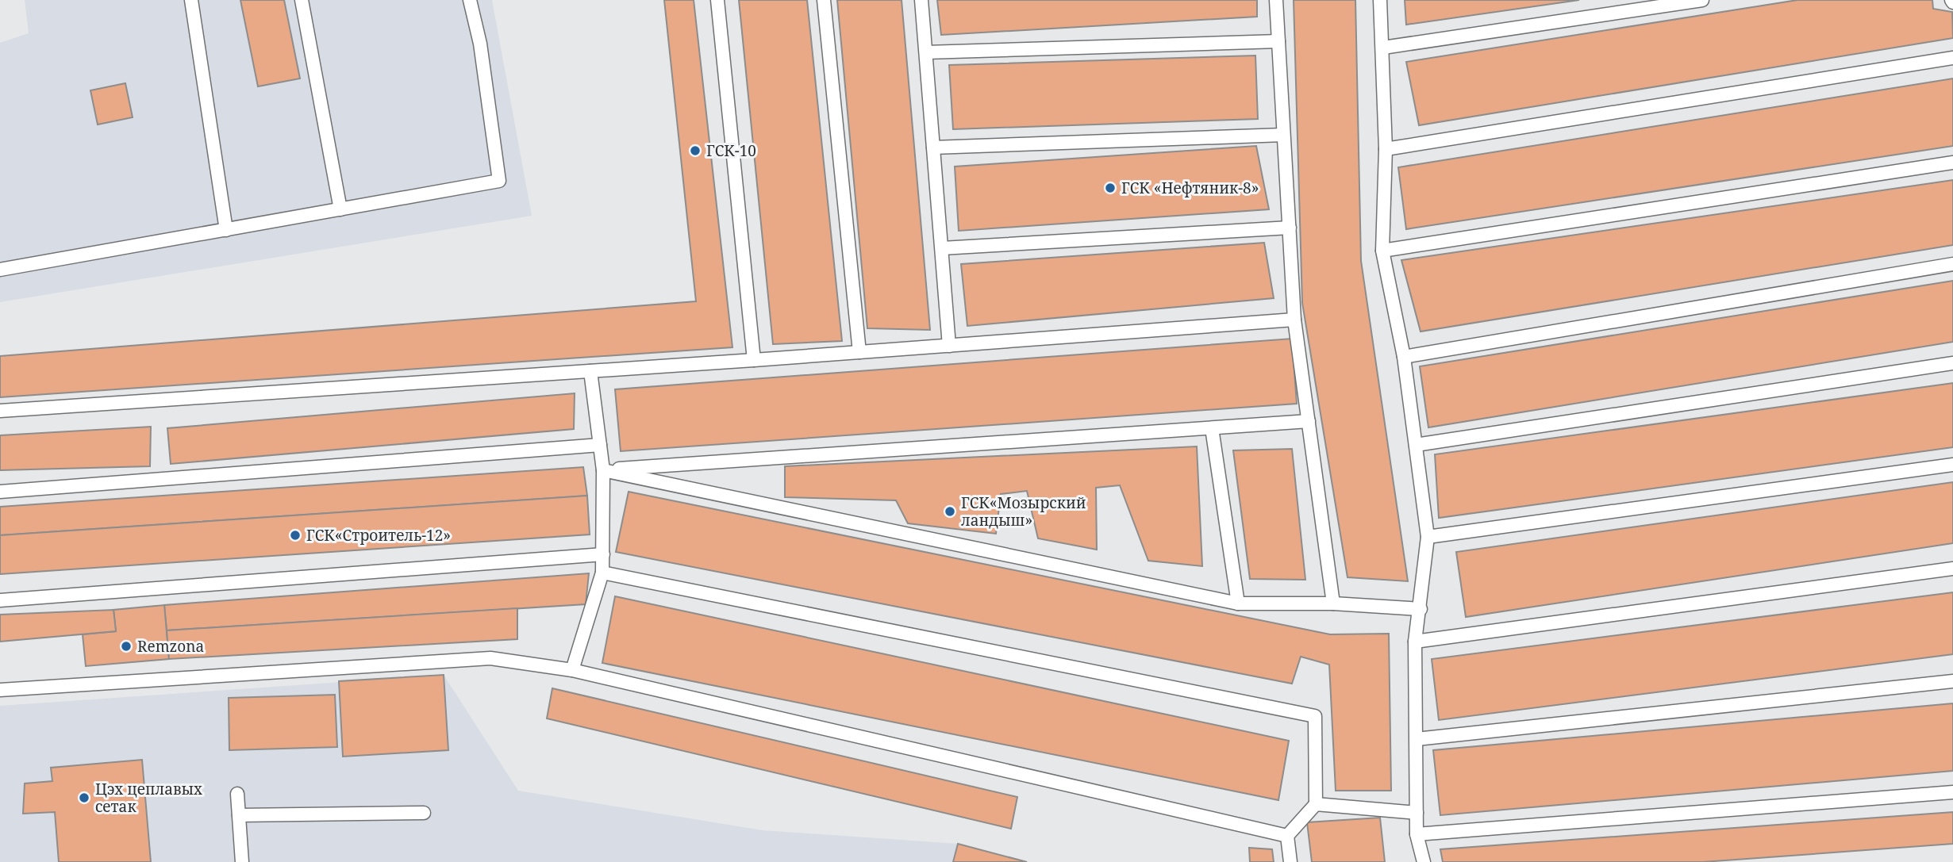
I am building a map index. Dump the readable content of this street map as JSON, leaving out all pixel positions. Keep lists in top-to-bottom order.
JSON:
{
  "places": [
    "ГСК-10",
    "ГСК «Нефтяник-8»",
    "ГСК«Мозырский ландыш»",
    "ГСК«Строитель-12»",
    "Remzona",
    "Цэх цеплавых сетак"
  ]
}
